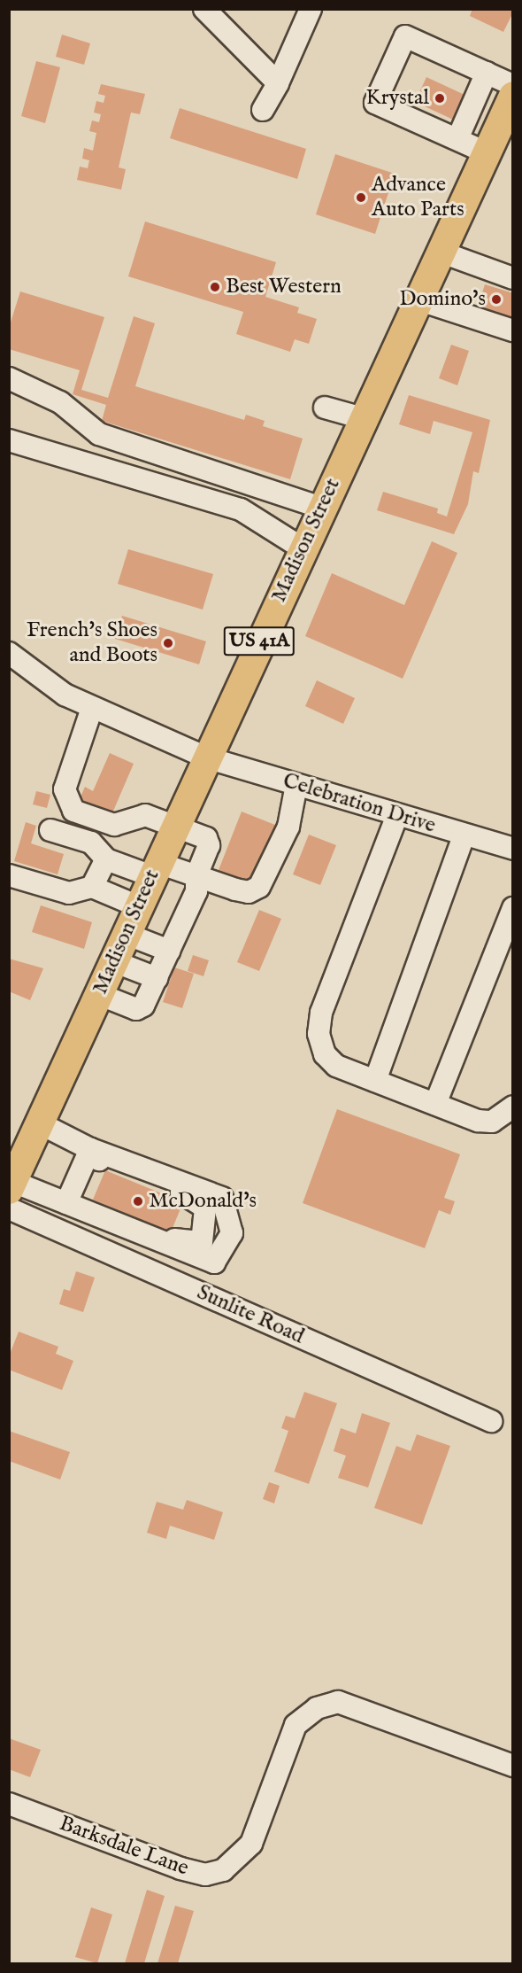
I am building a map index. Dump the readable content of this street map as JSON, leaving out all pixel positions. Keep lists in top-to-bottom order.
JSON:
{
  "streets": {
    "main road": ["Madison Street", "US 41A"],
    "street": ["Celebration Drive", "Sunlite Road", "Barksdale Lane"]
  },
  "crossings": [
    ["Madison Street", "Celebration Drive"],
    ["Madison Street", "Sunlite Road"]
  ],
  "places": [
    "Krystal",
    "Advance Auto Parts",
    "Best Western",
    "Domino's",
    "French's Shoes and Boots",
    "McDonald's"
  ]
}
